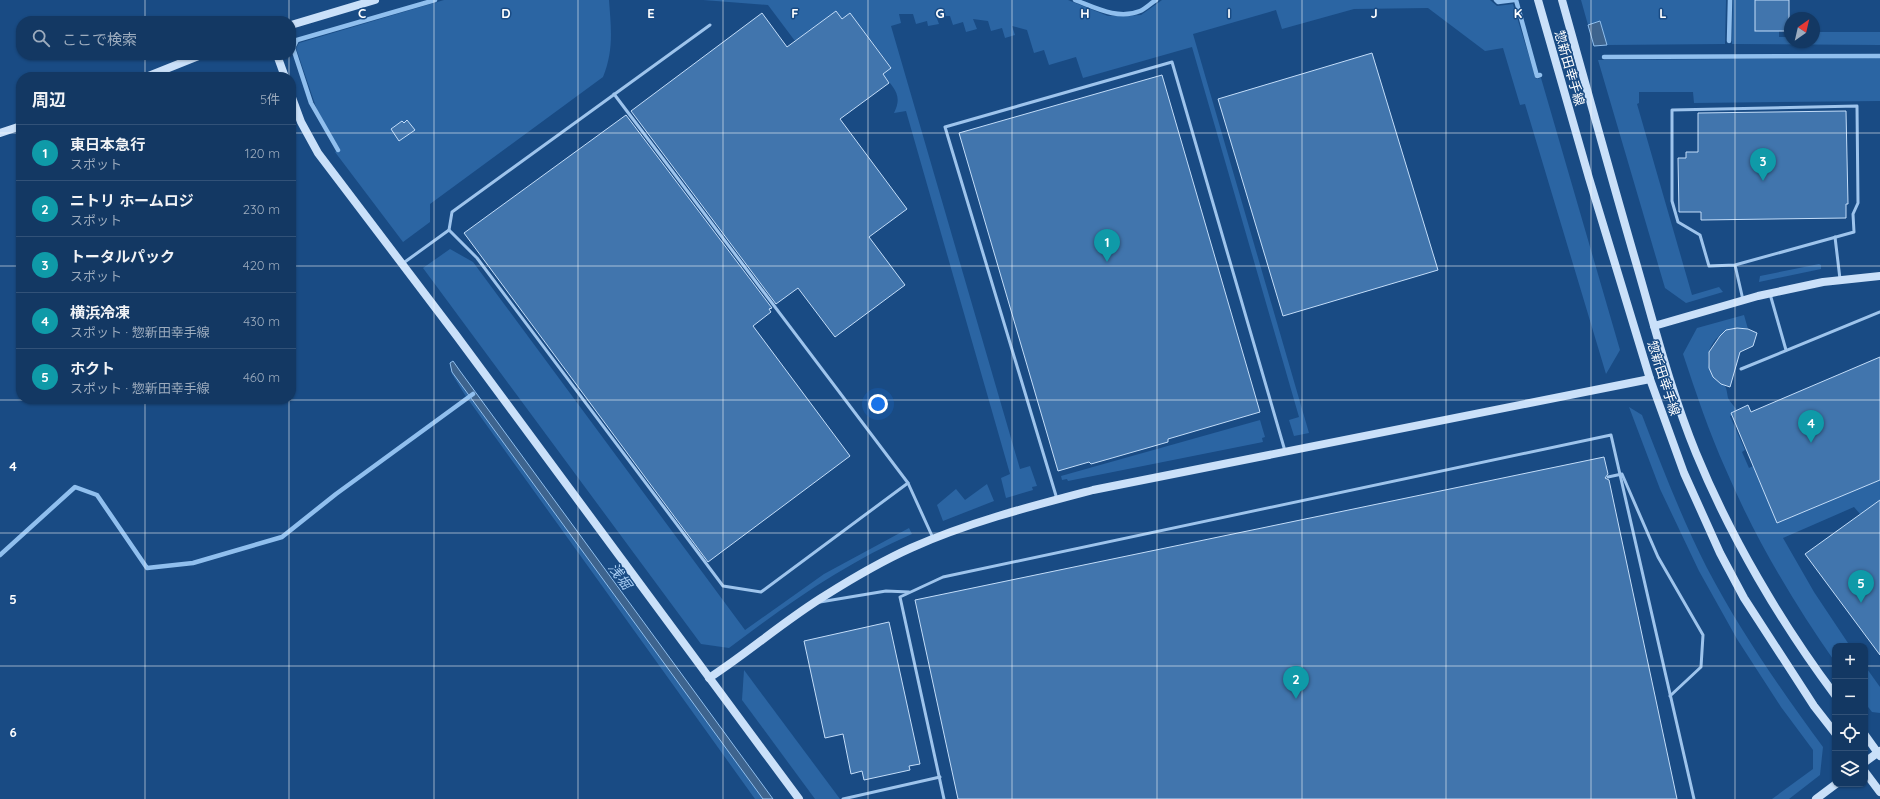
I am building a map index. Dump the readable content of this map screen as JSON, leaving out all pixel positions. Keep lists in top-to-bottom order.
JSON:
{
  "streets": {
    "street": ["惣新田幸手線"]
  },
  "water": ["浅堀"],
  "north": "top right",
  "page": {
    "search": "ここで検索",
    "heading": ["周辺", "5件"],
    "list": [
      {
        "mark": "1",
        "name": "東日本急行",
        "note": "スポット",
        "value": "120 m"
      },
      {
        "mark": "2",
        "name": "ニトリ ホームロジ",
        "note": "スポット",
        "value": "230 m"
      },
      {
        "mark": "3",
        "name": "トータルパック",
        "note": "スポット",
        "value": "420 m"
      },
      {
        "mark": "4",
        "name": "横浜冷凍",
        "note": "スポット · 惣新田幸手線",
        "value": "430 m"
      },
      {
        "mark": "5",
        "name": "ホクト",
        "note": "スポット · 惣新田幸手線",
        "value": "460 m"
      }
    ],
    "pins": [
      "3",
      "1",
      "4",
      "5",
      "2"
    ],
    "map_buttons": ["+", "−"]
  },
  "grid": {
    "columns": [
      "C",
      "D",
      "E",
      "F",
      "G",
      "H",
      "I",
      "J",
      "K",
      "L"
    ],
    "rows": ["4", "5", "6"]
  }
}
